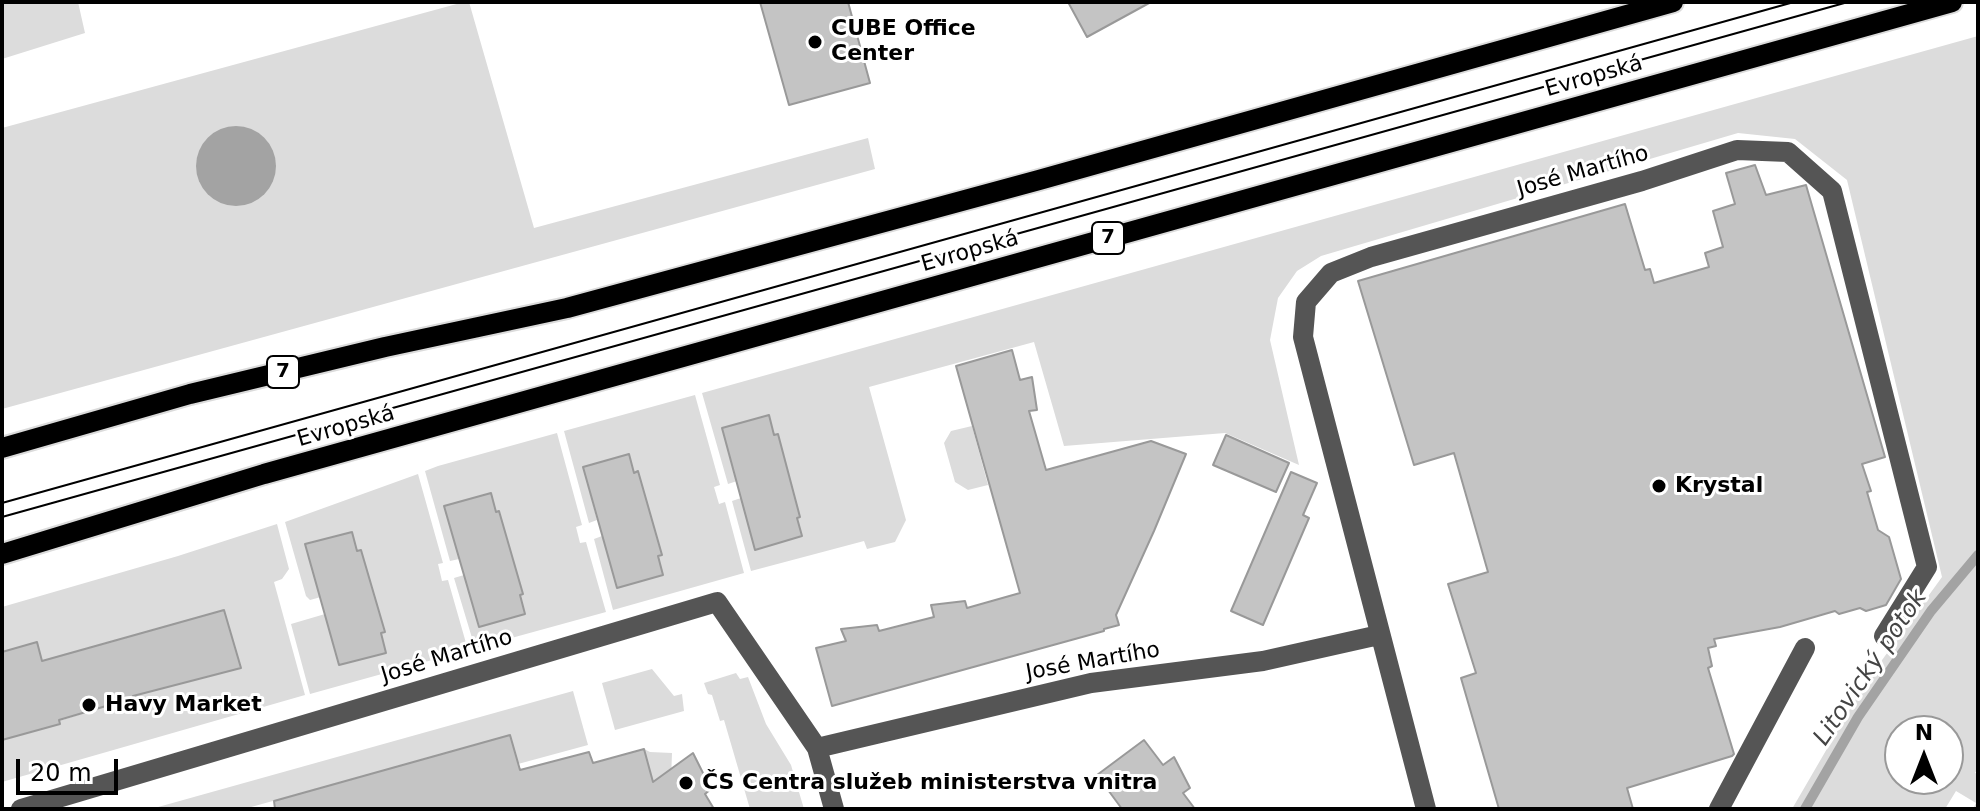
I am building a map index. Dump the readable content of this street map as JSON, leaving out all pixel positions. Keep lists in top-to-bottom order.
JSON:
{
  "streets": {
    "main road": ["Evropská", "7"],
    "street": ["José Martího"]
  },
  "water": ["Litovický potok"],
  "places": [
    "CUBE Office Center",
    "Krystal",
    "Havy Market",
    "ČS Centra služeb ministerstva vnitra"
  ],
  "scale_bar": "20 m",
  "north": "top"
}
